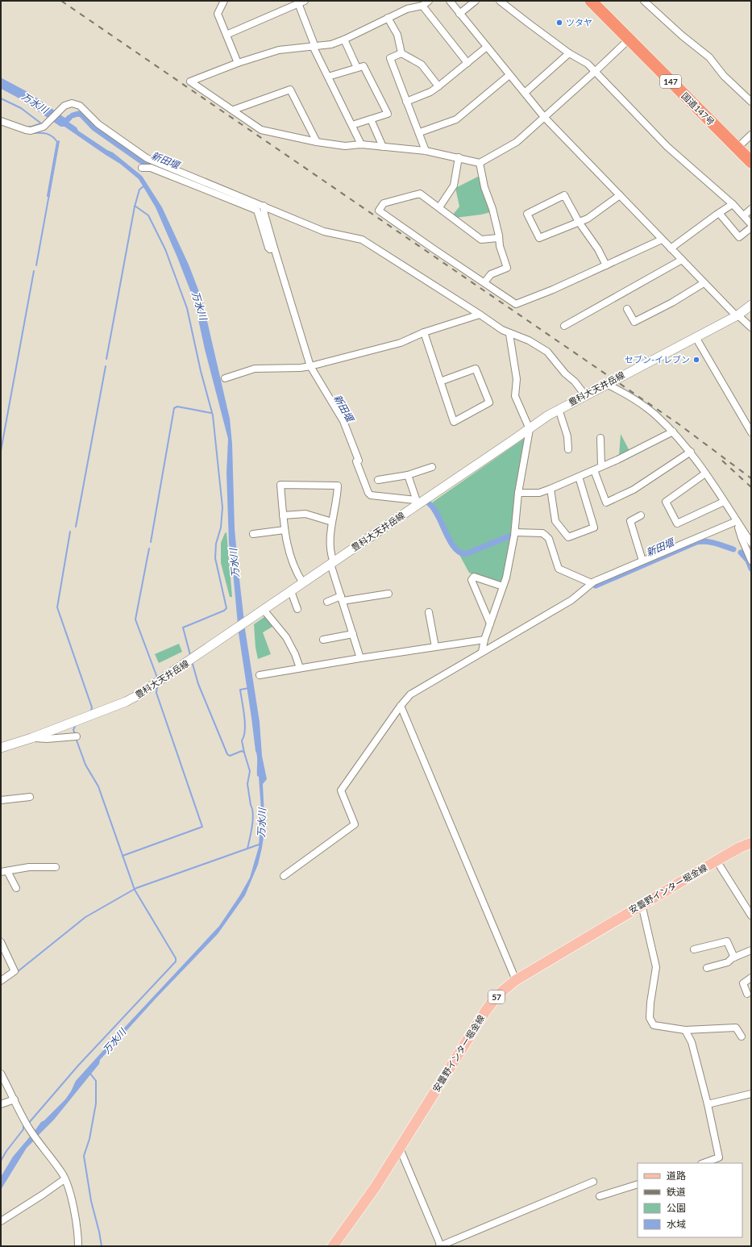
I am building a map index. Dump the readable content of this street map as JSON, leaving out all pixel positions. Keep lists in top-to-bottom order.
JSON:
{
  "streets": {
    "highway": ["147", "国道147号"],
    "main road": ["豊科大天井岳線", "安曇野インター堀金線", "57"]
  },
  "water": ["万水川", "新田堰"],
  "places": ["ツタヤ", "セブン-イレブン"],
  "legend": [
    "道路",
    "鉄道",
    "公園",
    "水域"
  ]
}
